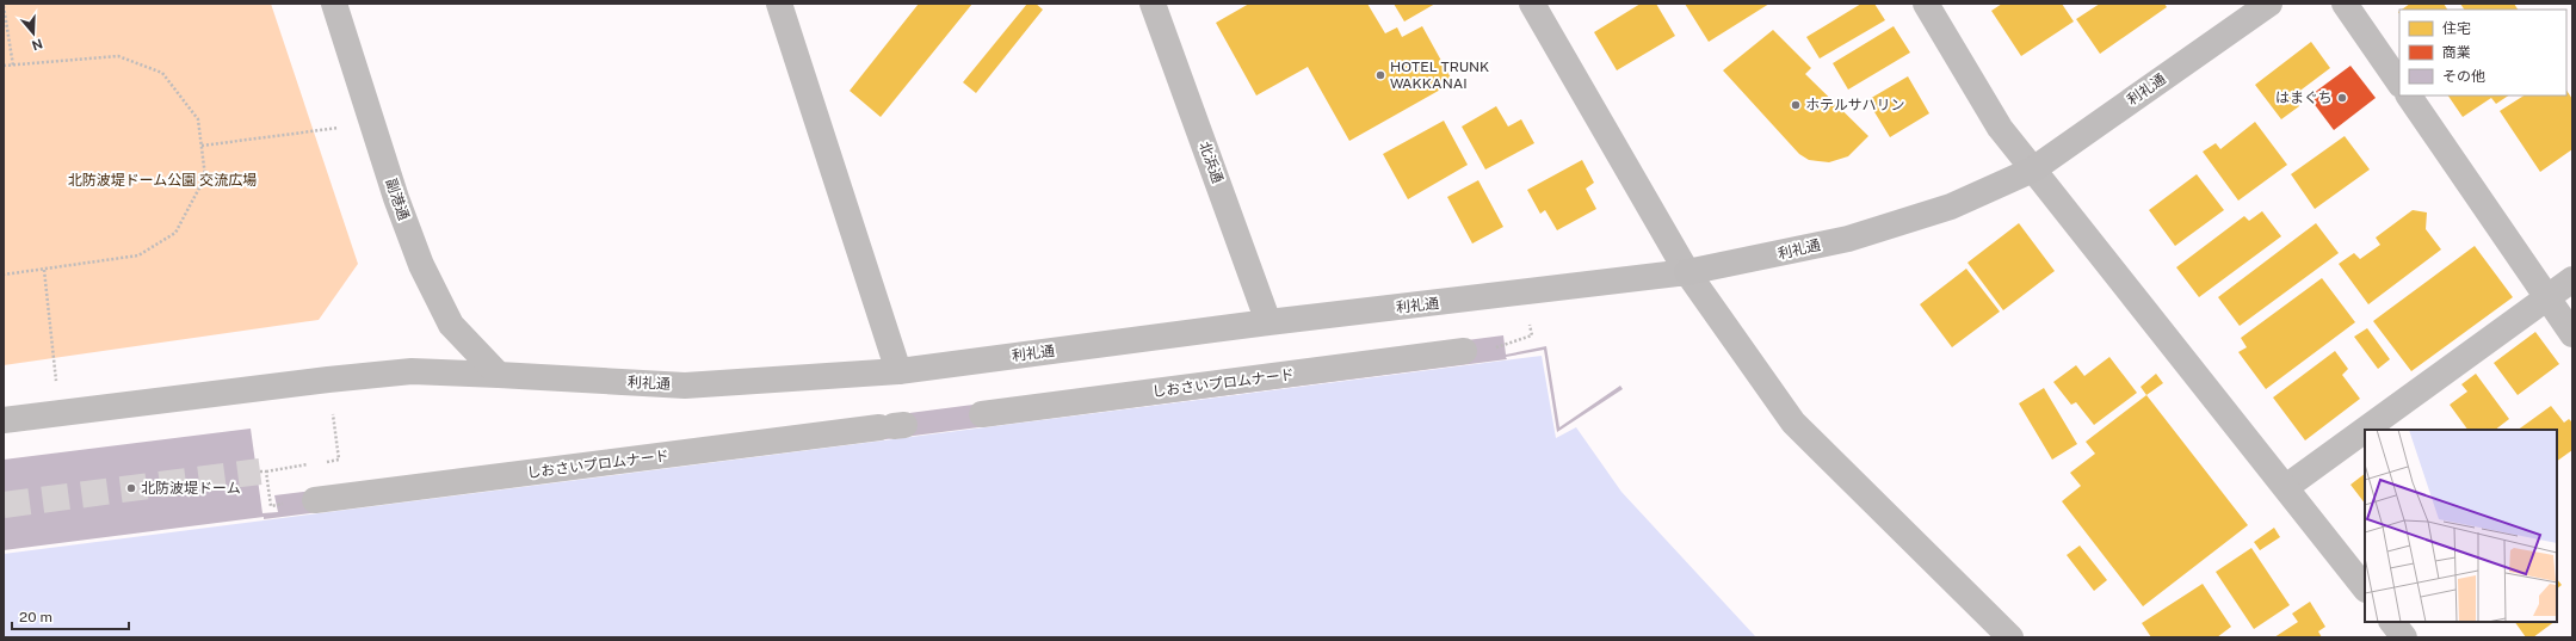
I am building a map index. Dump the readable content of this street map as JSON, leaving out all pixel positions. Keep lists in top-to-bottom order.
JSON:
{
  "streets": {
    "main road": ["利礼通"],
    "street": ["北浜通", "副港通", "しおさいプロムナード"]
  },
  "crossings": [
    ["利礼通", "北浜通"],
    ["利礼通", "副港通"]
  ],
  "parks": ["北防波堤ドーム公園 交流広場"],
  "places": [
    "HOTEL TRUNK WAKKANAI",
    "はまぐち",
    "ホテルサハリン",
    "北防波堤ドーム"
  ],
  "legend": ["住宅", "商業", "その他"],
  "scale_bar": "20 m",
  "north": "bottom"
}
